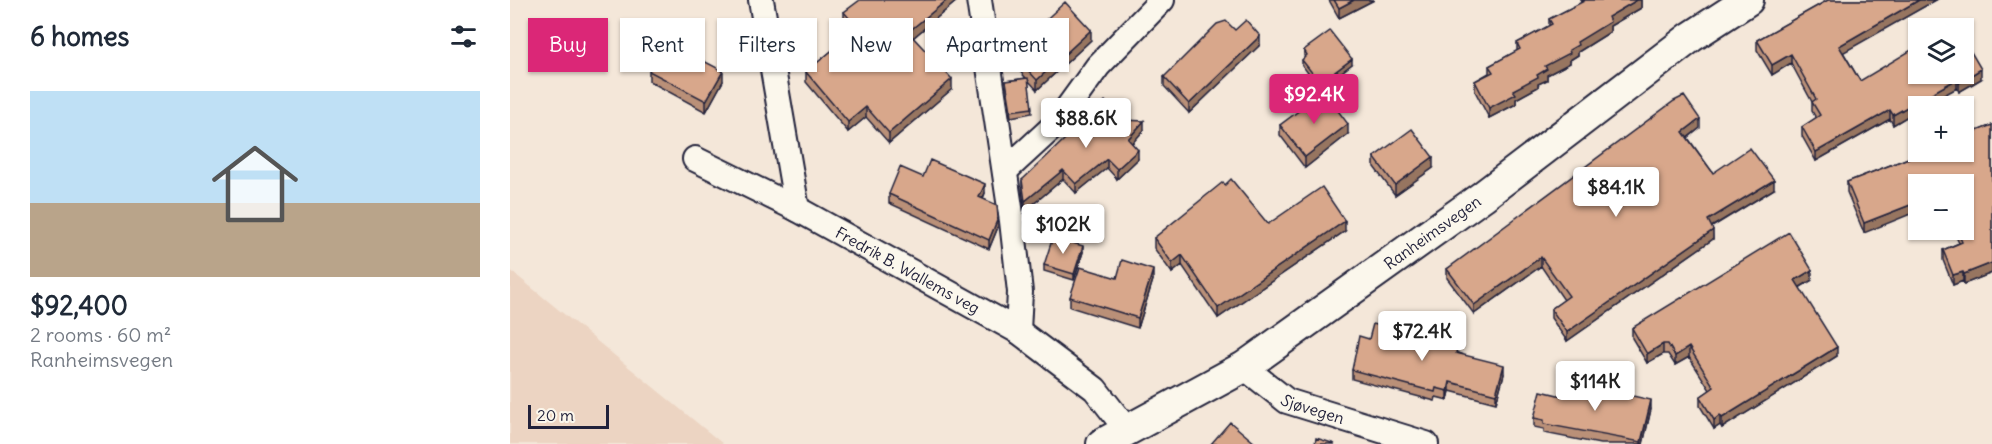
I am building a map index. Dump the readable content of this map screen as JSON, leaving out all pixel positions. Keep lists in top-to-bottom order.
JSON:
{
  "streets": {
    "street": ["Ranheimsvegen", "Fredrik B. Wallems veg", "Sjøvegen"]
  },
  "crossings": [
    ["Ranheimsvegen", "Fredrik B. Wallems veg"],
    ["Ranheimsvegen", "Sjøvegen"]
  ],
  "scale_bar": "20 m",
  "page": {
    "heading": "6 homes",
    "map_buttons": ["+", "−"],
    "chip": [
      "Buy",
      "Rent",
      "Filters",
      "New",
      "Apartment"
    ],
    "list": [
      {
        "name": "$92,400",
        "note": "2 rooms · 60 m² · Ranheimsvegen"
      }
    ],
    "price": [
      "$92.4K",
      "$88.6K",
      "$84.1K",
      "$102K",
      "$72.4K",
      "$114K"
    ],
    "scale": "20 m"
  }
}
